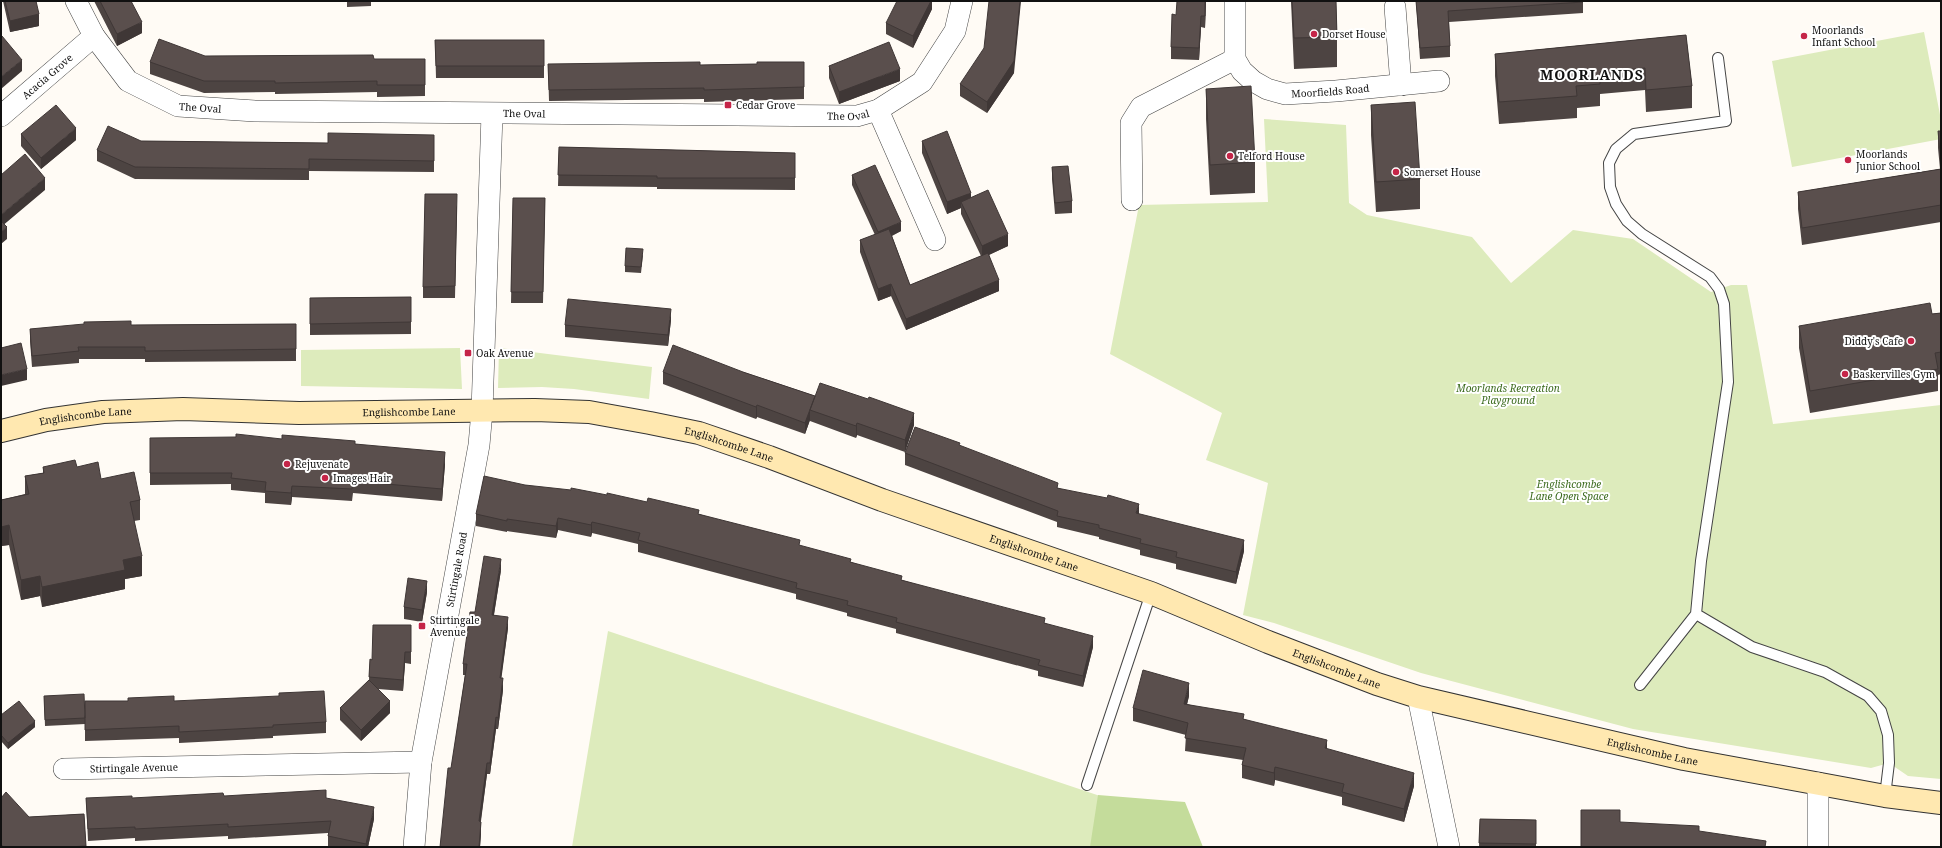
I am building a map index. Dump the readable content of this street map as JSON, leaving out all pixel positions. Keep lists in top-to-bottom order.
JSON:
{
  "streets": {
    "street": [
      "Acacia Grove",
      "Moorfields Road",
      "The Oval",
      "Englishcombe Lane",
      "Stirtingale Road",
      "Stirtingale Avenue"
    ]
  },
  "crossings": [
    ["Acacia Grove", "The Oval"],
    ["Englishcombe Lane", "Stirtingale Road"],
    ["Stirtingale Road", "Stirtingale Avenue"]
  ],
  "districts": ["MOORLANDS"],
  "parks": ["Moorlands Recreation Playground", "Englishcombe Lane Open Space"],
  "places": {
    "other": [
      "Dorset House",
      "Moorlands Infant School",
      "Telford House",
      "Moorlands Junior School",
      "Somerset House",
      "Diddy's Cafe",
      "Baskervilles Gym",
      "Rejuvenate",
      "Images Hair"
    ],
    "transit": ["Cedar Grove", "Oak Avenue", "Stirtingale Avenue"]
  }
}
